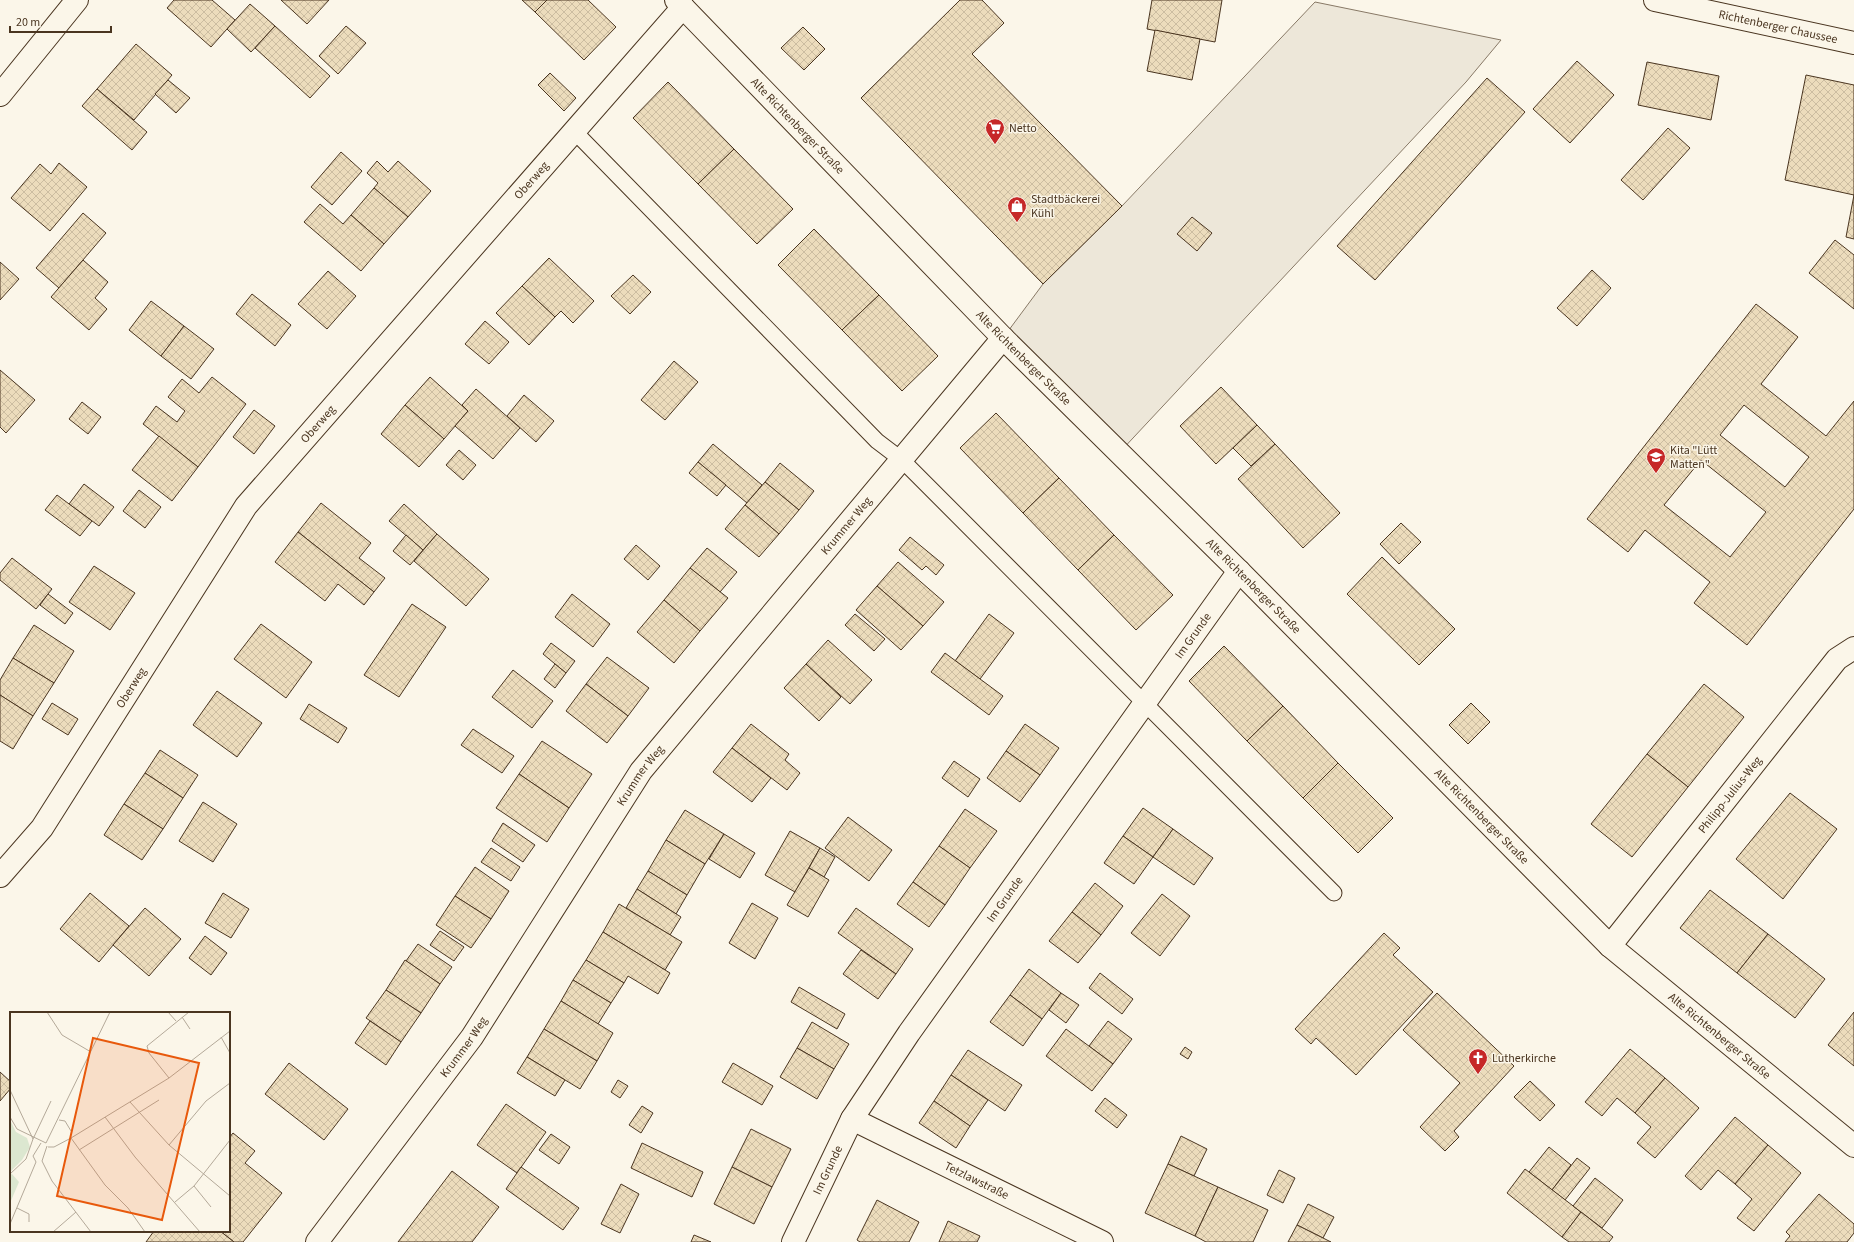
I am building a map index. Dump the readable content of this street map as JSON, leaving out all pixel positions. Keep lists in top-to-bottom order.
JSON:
{
  "streets": {
    "street": [
      "Richtenberger Chaussee",
      "Alte Richtenberger Straße",
      "Oberweg",
      "Krummer Weg",
      "Im Grunde",
      "Philipp-Julius-Weg",
      "Tetzlawstraße"
    ]
  },
  "crossings": [
    ["Alte Richtenberger Straße", "Oberweg"],
    ["Alte Richtenberger Straße", "Krummer Weg"],
    ["Alte Richtenberger Straße", "Im Grunde"],
    ["Alte Richtenberger Straße", "Philipp-Julius-Weg"],
    ["Im Grunde", "Tetzlawstraße"]
  ],
  "places": {
    "supermarket": ["Netto"],
    "shop": ["Stadtbäckerei Kühl"],
    "school or university": ["Kita \"Lütt Matten\""],
    "church": ["Lutherkirche"]
  },
  "scale_bar": "20 m"
}
